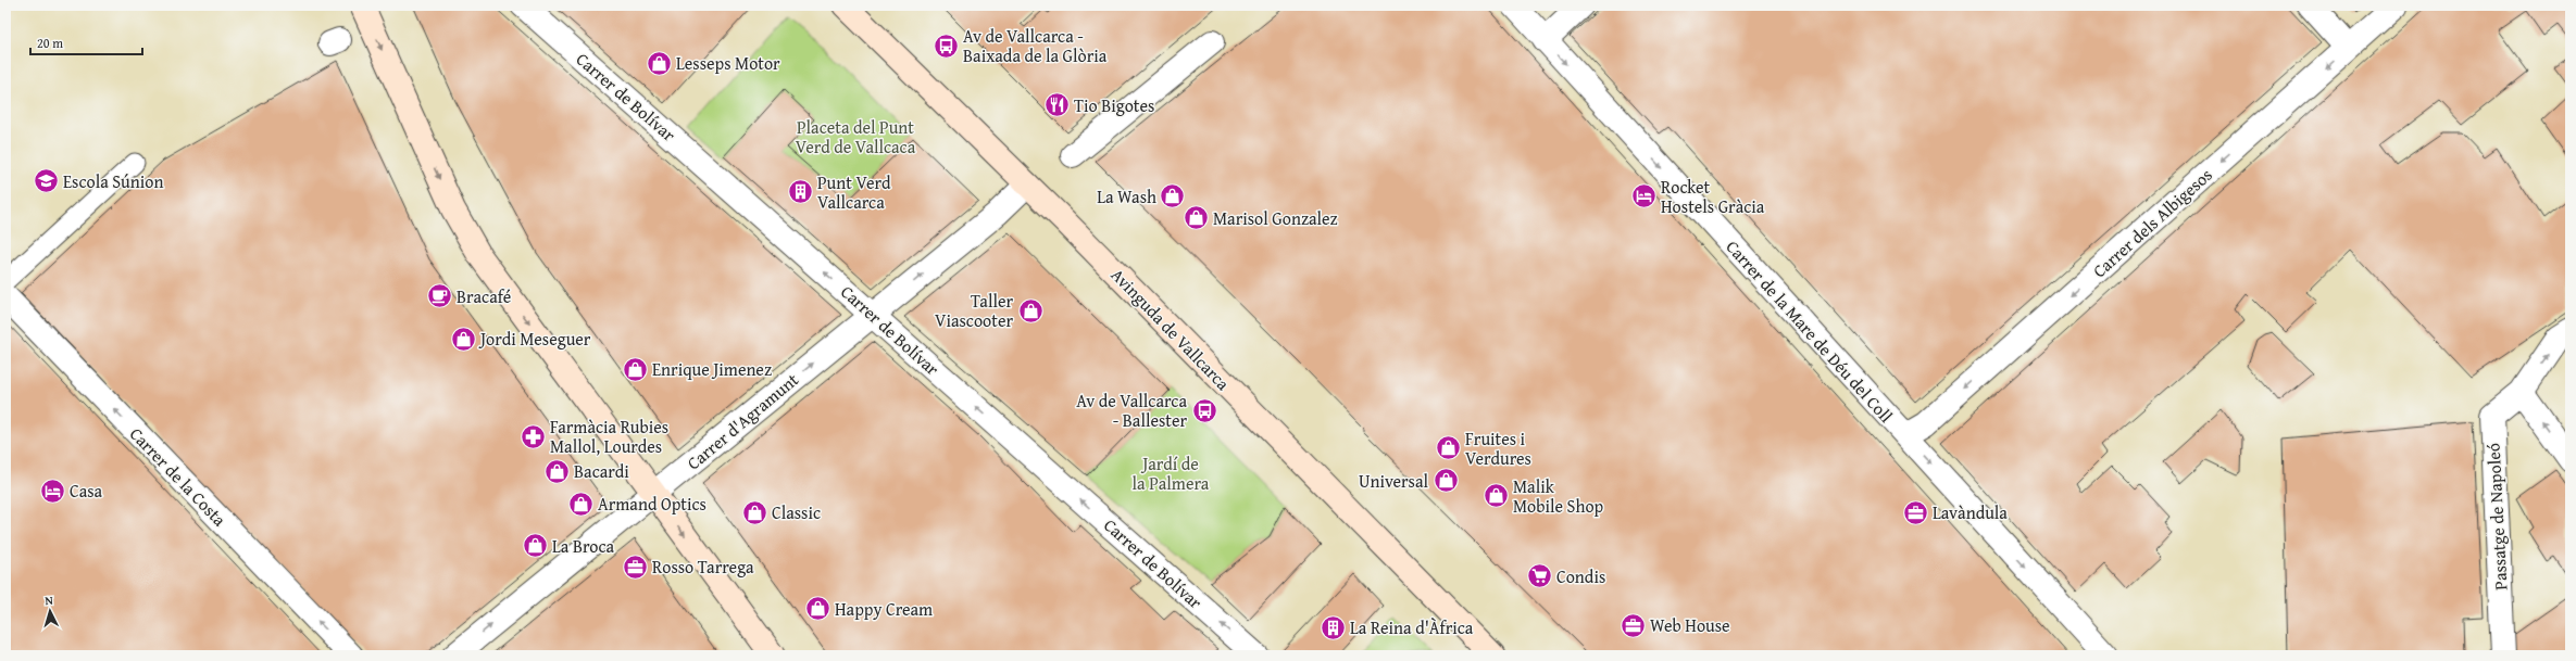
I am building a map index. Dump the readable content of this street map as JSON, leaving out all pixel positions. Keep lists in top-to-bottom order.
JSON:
{
  "streets": {
    "main road": ["Avinguda de Vallcarca"],
    "street": [
      "Carrer de Bolívar",
      "Carrer dels Albigesos",
      "Carrer de la Mare de Déu del Coll",
      "Carrer d'Agramunt",
      "Carrer de la Costa",
      "Passatge de Napoleó"
    ]
  },
  "crossings": [
    ["Carrer de Bolívar", "Carrer d'Agramunt"],
    ["Carrer dels Albigesos", "Carrer de la Mare de Déu del Coll"],
    ["Avinguda de Vallcarca", "Carrer d'Agramunt"]
  ],
  "one_way": [
    "Carrer de Bolívar",
    "Carrer dels Albigesos",
    "Carrer de la Mare de Déu del Coll",
    "Carrer d'Agramunt",
    "Carrer de la Costa"
  ],
  "parks": ["Placeta del Punt Verd de Vallcaca", "Jardí de la Palmera"],
  "places": {
    "bus stop": ["Av de Vallcarca - Baixada de la Glòria", "Av de Vallcarca - Ballester"],
    "shop": [
      "Lesseps Motor",
      "La Wash",
      "Marisol Gonzalez",
      "Taller Viascooter",
      "Jordi Meseguer",
      "Enrique Jimenez",
      "Fruites i Verdures",
      "Bacardi",
      "Universal",
      "Malik Mobile Shop",
      "Armand Optics",
      "Classic",
      "La Broca",
      "Happy Cream"
    ],
    "restaurant": ["Tio Bigotes"],
    "school or university": ["Escola Súnion"],
    "building": ["Punt Verd Vallcarca", "La Reina d'Àfrica"],
    "hotel": ["Rocket Hostels Gràcia", "Casa"],
    "cafe": ["Bracafé"],
    "pharmacy": ["Farmàcia Rubies Mallol, Lourdes"],
    "office": ["Lavàndula", "Rosso Tarrega", "Web House"],
    "supermarket": ["Condis"]
  },
  "scale_bar": "20 m",
  "north": "top"
}
